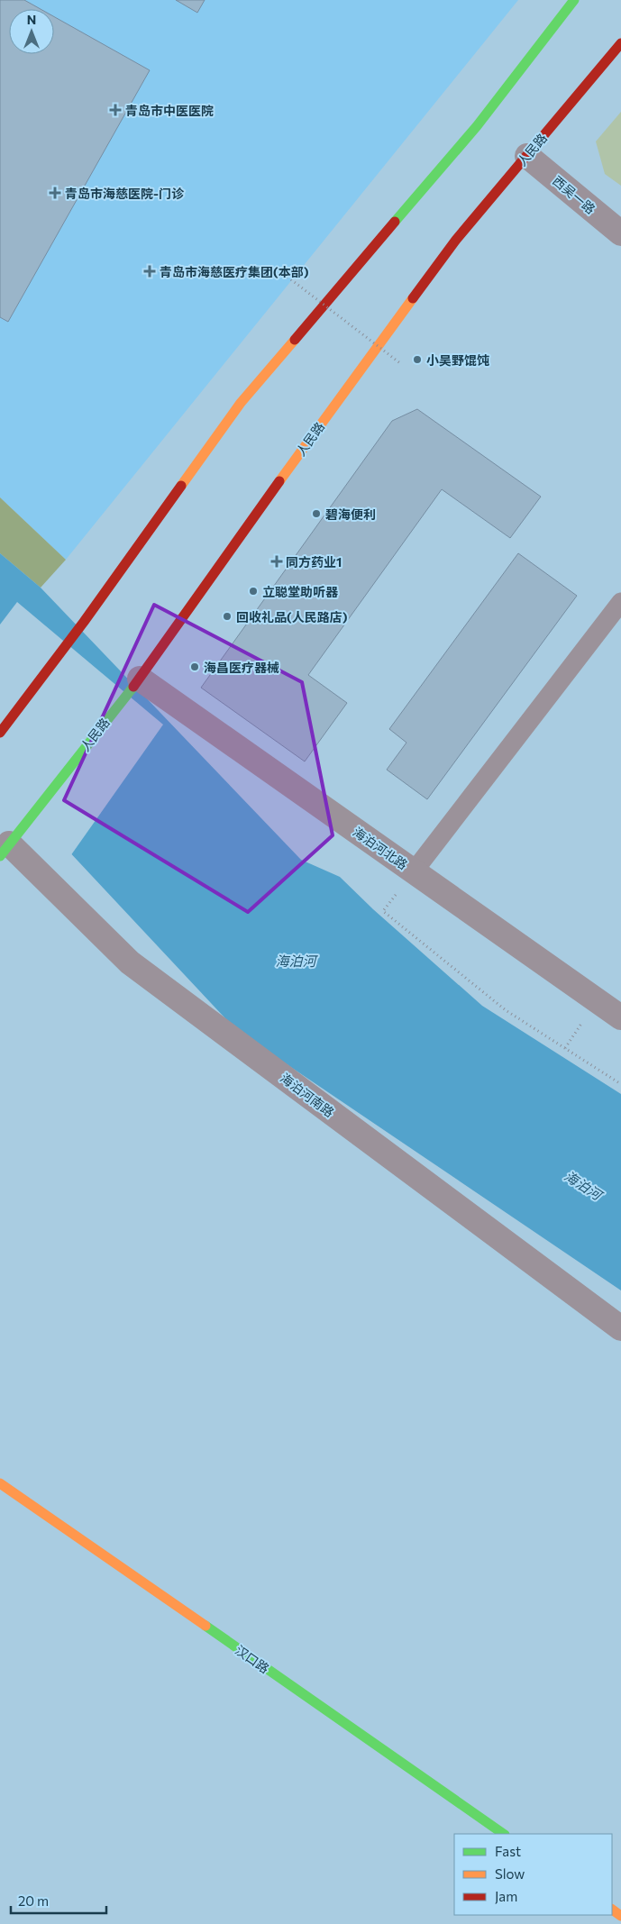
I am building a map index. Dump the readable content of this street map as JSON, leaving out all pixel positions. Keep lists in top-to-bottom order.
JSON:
{
  "streets": {
    "main road": ["人民路", "汉口路"],
    "street": ["西吴一路", "海泊河北路", "海泊河南路"]
  },
  "crossings": [
    ["人民路", "西吴一路"],
    ["人民路", "海泊河北路"],
    ["人民路", "海泊河南路"]
  ],
  "water": ["海泊河"],
  "places": {
    "health": [
      "青岛市中医医院",
      "青岛市海慈医院-门诊",
      "青岛市海慈医疗集团(本部)",
      "同方药业1"
    ],
    "other": [
      "小吴野馄饨",
      "碧海便利",
      "立聪堂助听器",
      "回收礼品(人民路店)",
      "海昌医疗器械"
    ]
  },
  "legend": ["Fast", "Slow", "Jam"],
  "scale_bar": "20 m",
  "north": "top"
}
